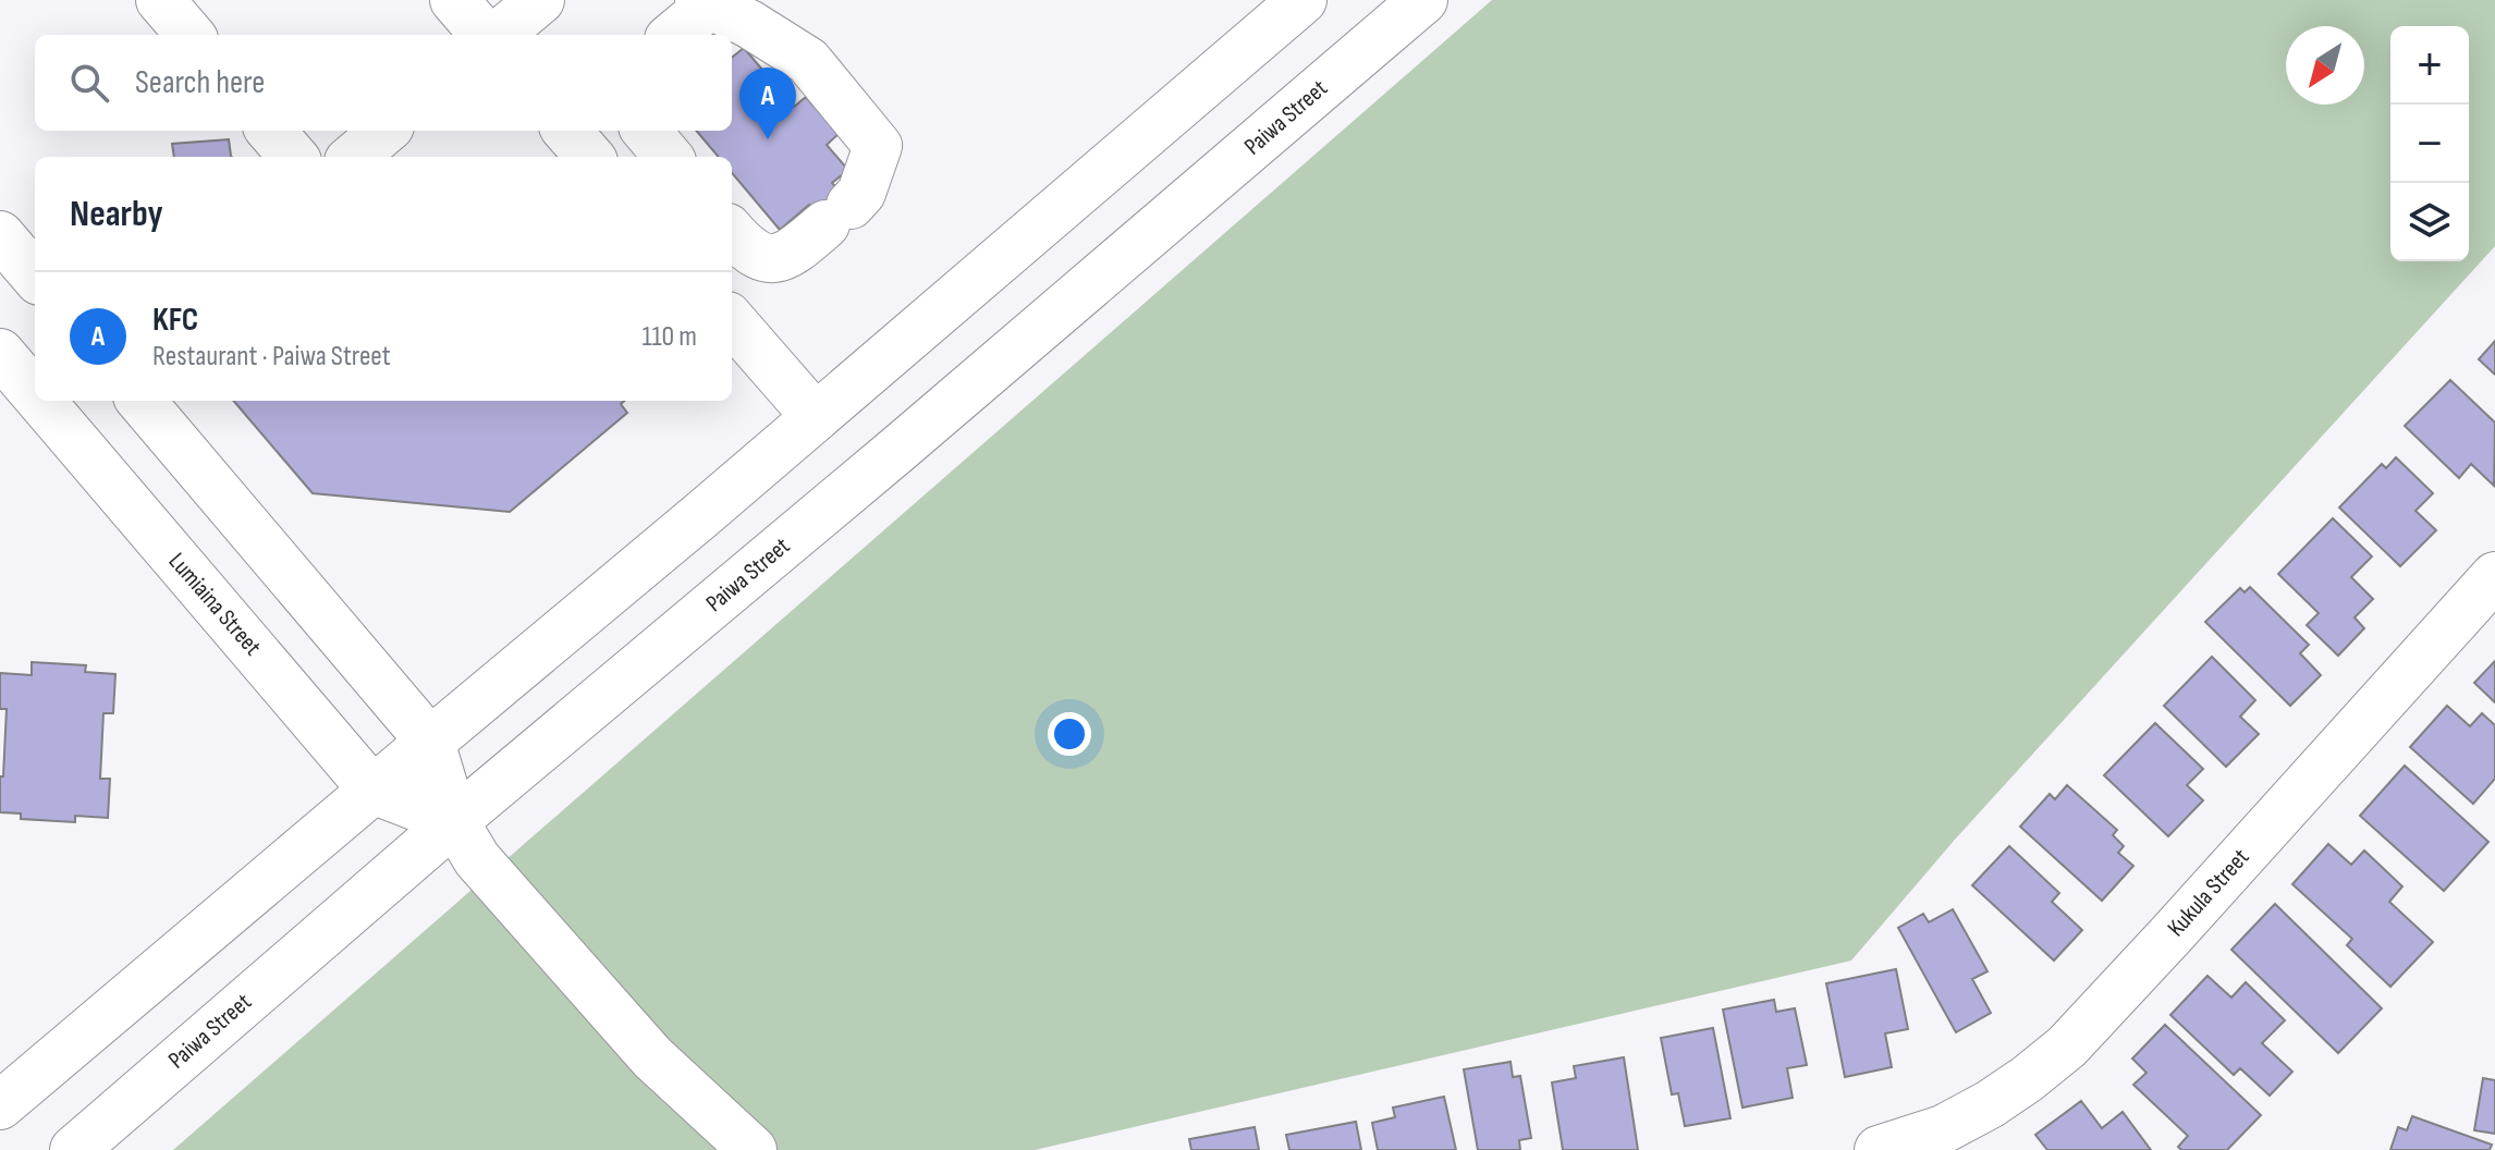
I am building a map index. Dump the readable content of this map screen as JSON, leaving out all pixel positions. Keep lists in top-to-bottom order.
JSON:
{
  "streets": {
    "main road": ["Paiwa Street", "Lumiaina Street", "Kukula Street"]
  },
  "crossings": [
    ["Paiwa Street", "Lumiaina Street"]
  ],
  "north": "bottom left",
  "page": {
    "map_buttons": ["+", "−"],
    "search": "Search here",
    "pins": "A",
    "heading": "Nearby",
    "list": [
      {
        "mark": "A",
        "name": "KFC",
        "note": "Restaurant · Paiwa Street",
        "value": "110 m"
      }
    ]
  }
}
